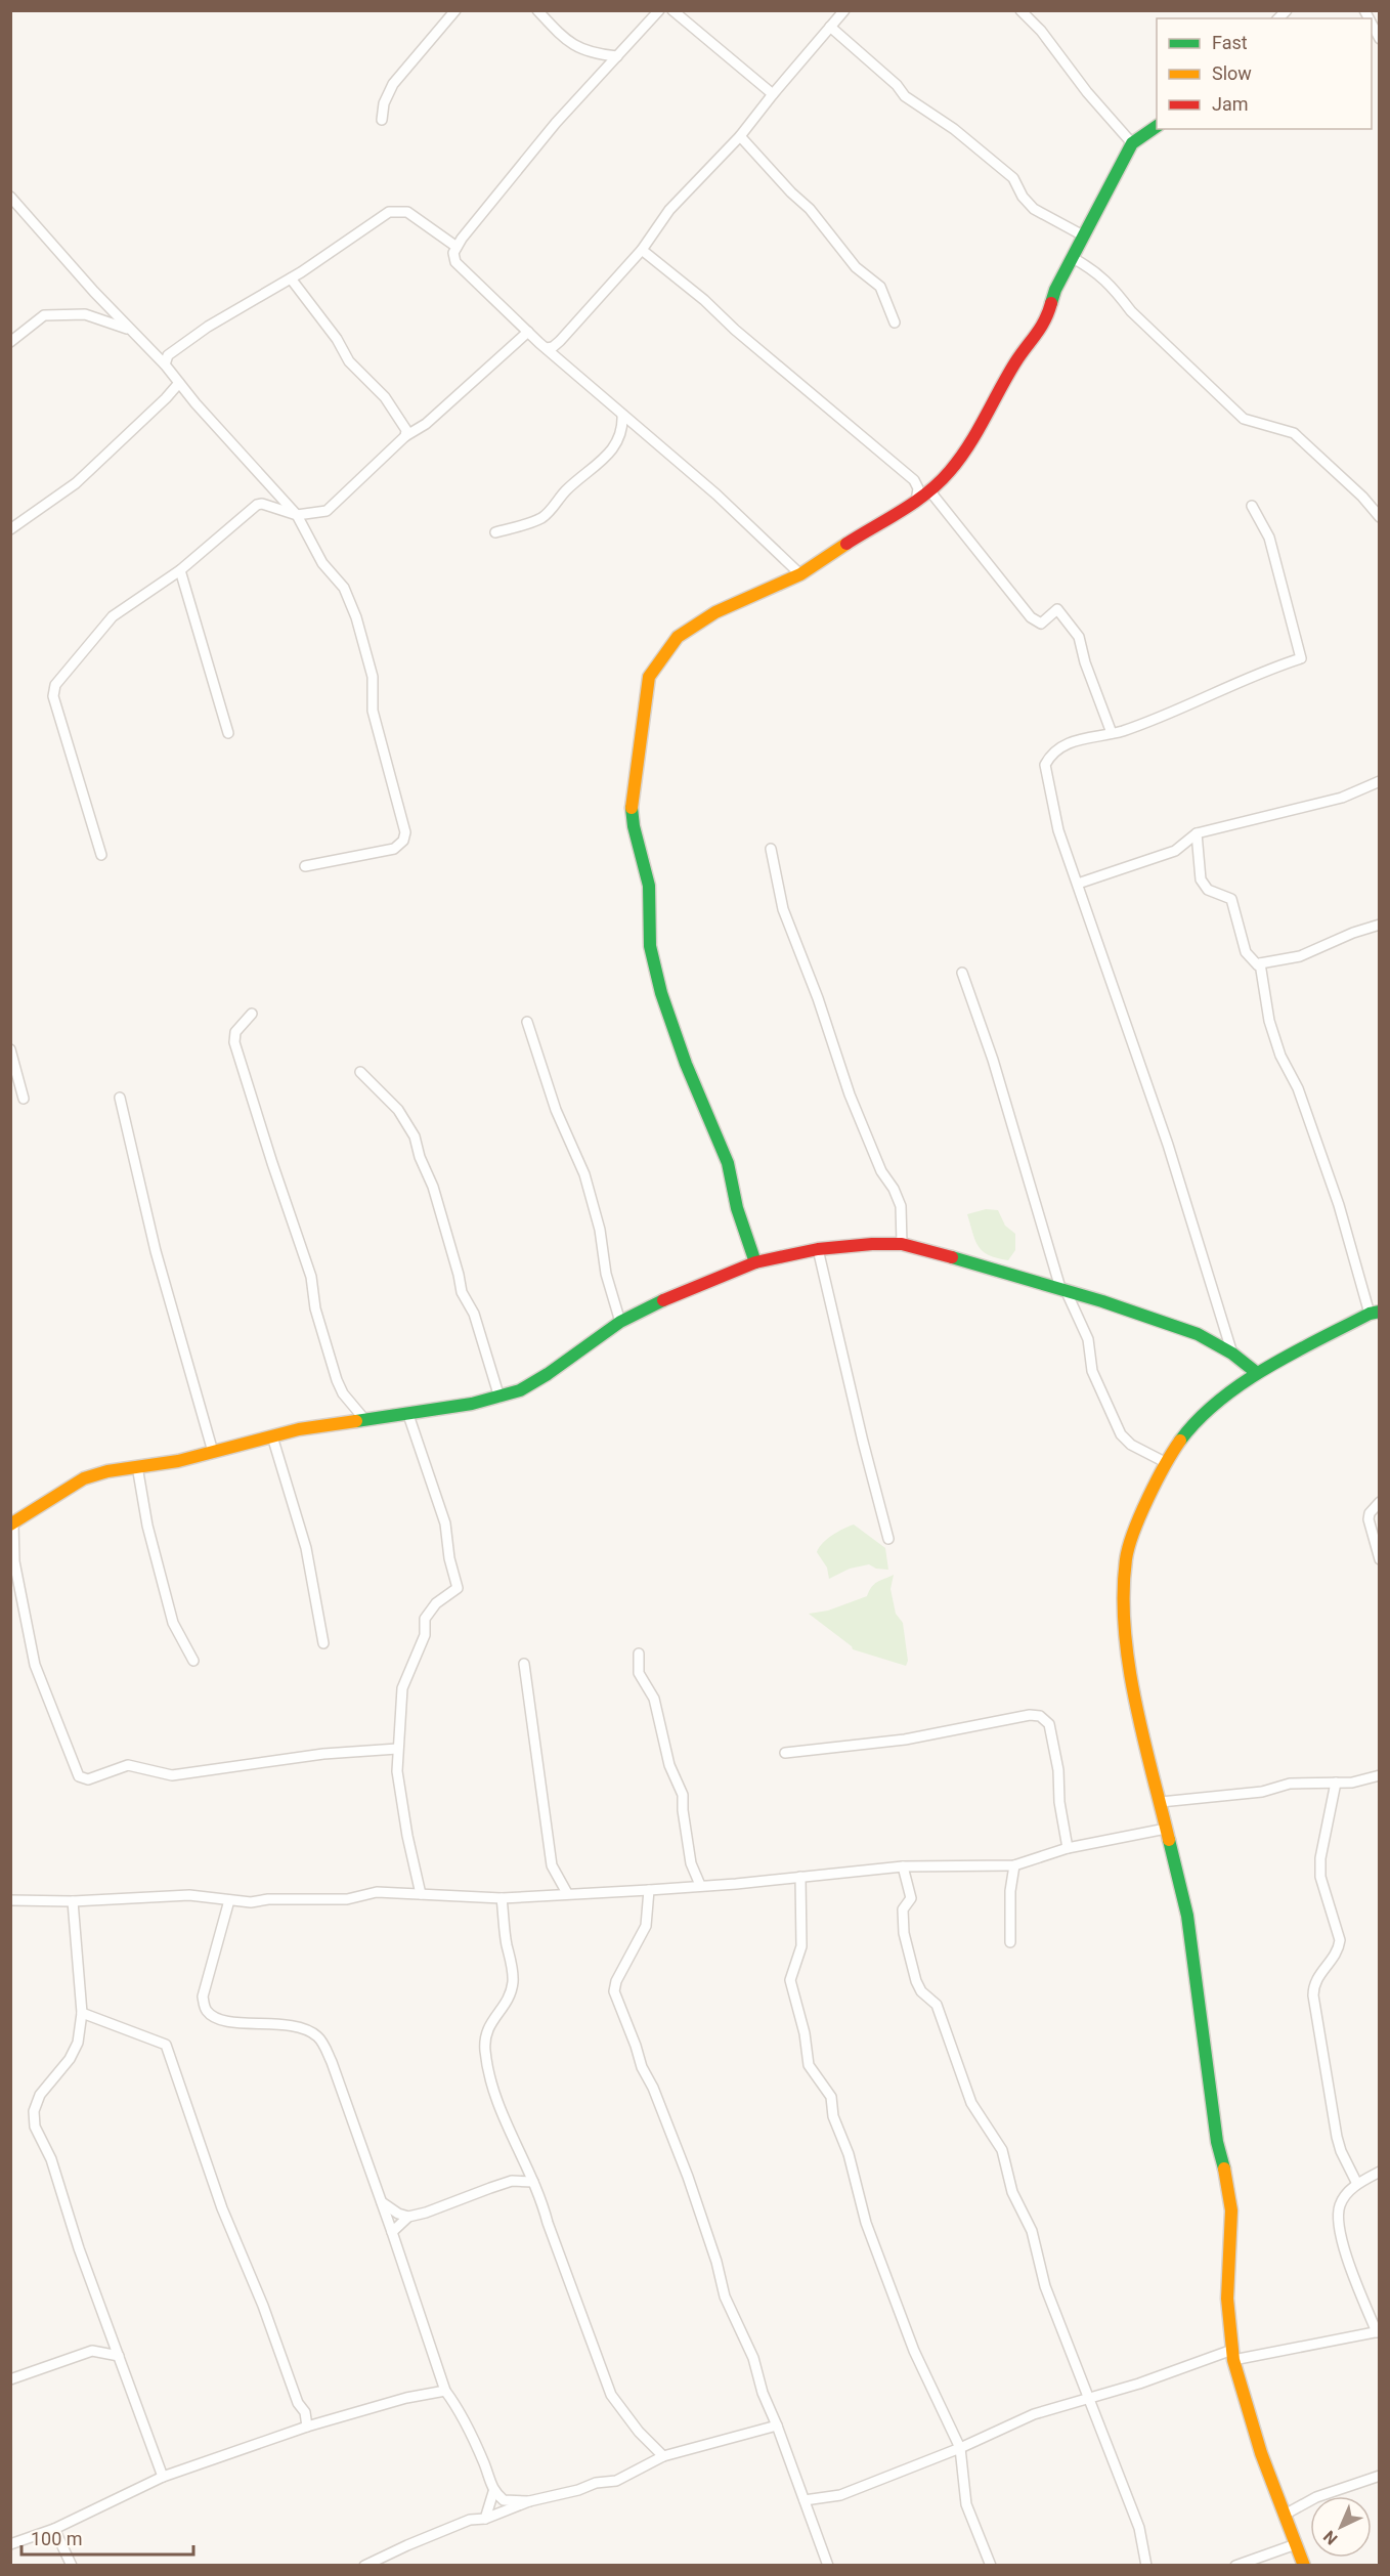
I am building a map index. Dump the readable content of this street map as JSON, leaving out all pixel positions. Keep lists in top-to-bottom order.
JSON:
{
  "legend": ["Fast", "Slow", "Jam"],
  "scale_bar": "100 m",
  "north": "bottom left"
}
